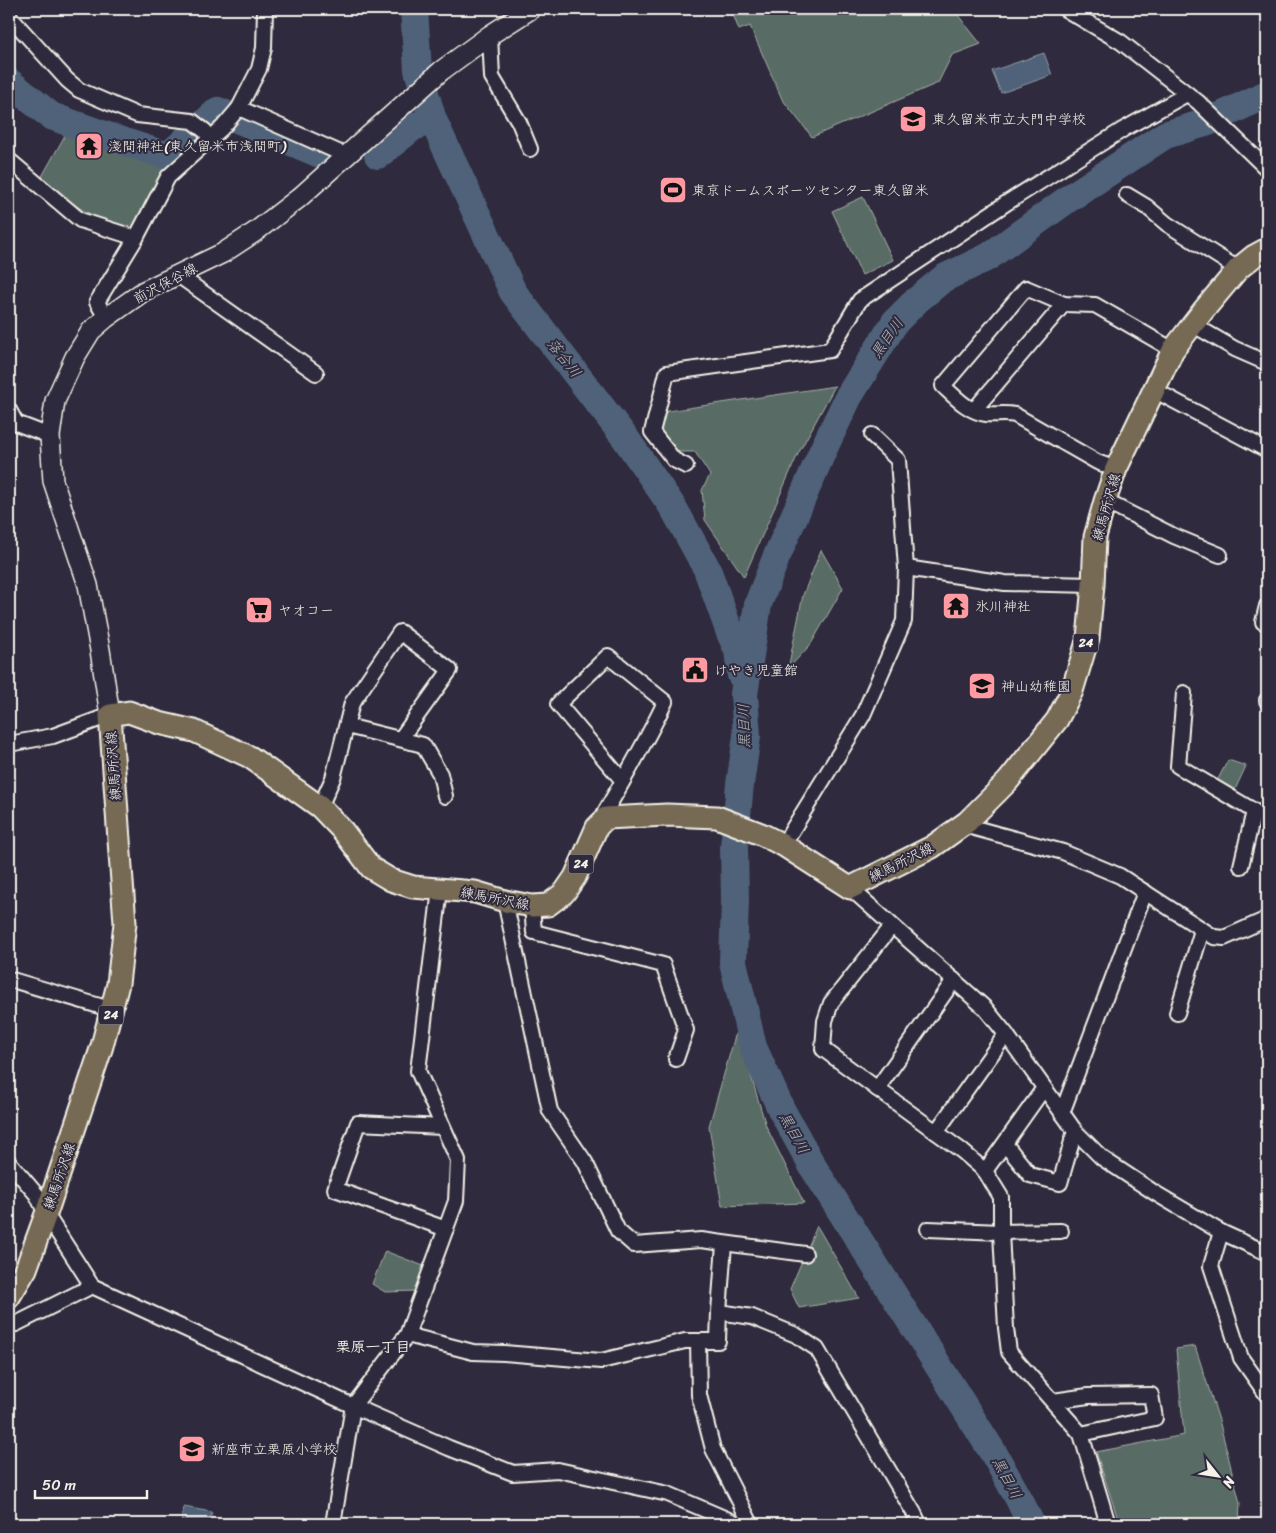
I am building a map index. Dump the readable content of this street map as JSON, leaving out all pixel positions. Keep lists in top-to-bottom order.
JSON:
{
  "streets": {
    "main road": ["前沢保谷線", "練馬所沢線", "24"]
  },
  "crossings": [
    ["前沢保谷線", "練馬所沢線"]
  ],
  "districts": ["栗原一丁目"],
  "water": ["黒目川", "落合川"],
  "places": {
    "school or university": ["東久留米市立大門中学校", "神山幼稚園", "新座市立栗原小学校"],
    "temple": ["淺間神社(東久留米市浅間町)", "氷川神社"],
    "sports": ["東京ドームスポーツセンター東久留米"],
    "supermarket": ["ヤオコー"],
    "public building": ["けやき児童館"]
  },
  "scale_bar": "50 m",
  "north": "bottom right"
}
